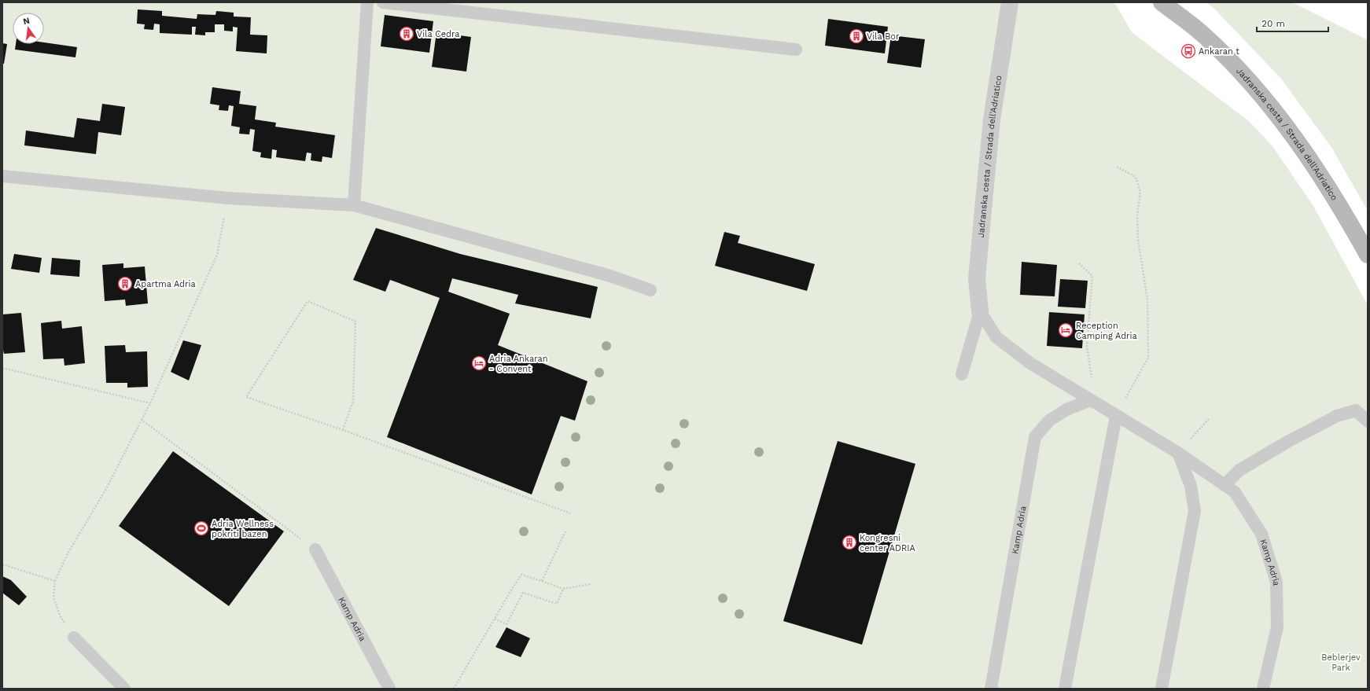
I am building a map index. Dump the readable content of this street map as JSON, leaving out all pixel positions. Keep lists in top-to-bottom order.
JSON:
{
  "streets": {
    "main road": ["Jadranska cesta / Strada dell'Adriatico"],
    "lane": ["Kamp Adria"]
  },
  "crossings": [
    ["Jadranska cesta / Strada dell'Adriatico", "Kamp Adria"]
  ],
  "parks": ["Beblerjev Park"],
  "places": {
    "building": [
      "Vila Cedra",
      "Vila Bor",
      "Apartma Adria",
      "Kongresni center ADRIA"
    ],
    "bus stop": ["Ankaran t"],
    "hotel": ["Reception Camping Adria", "Adria Ankaran - Convent"],
    "sports": ["Adria Wellness pokriti bazen"]
  },
  "scale_bar": "20 m",
  "north": "top"
}
